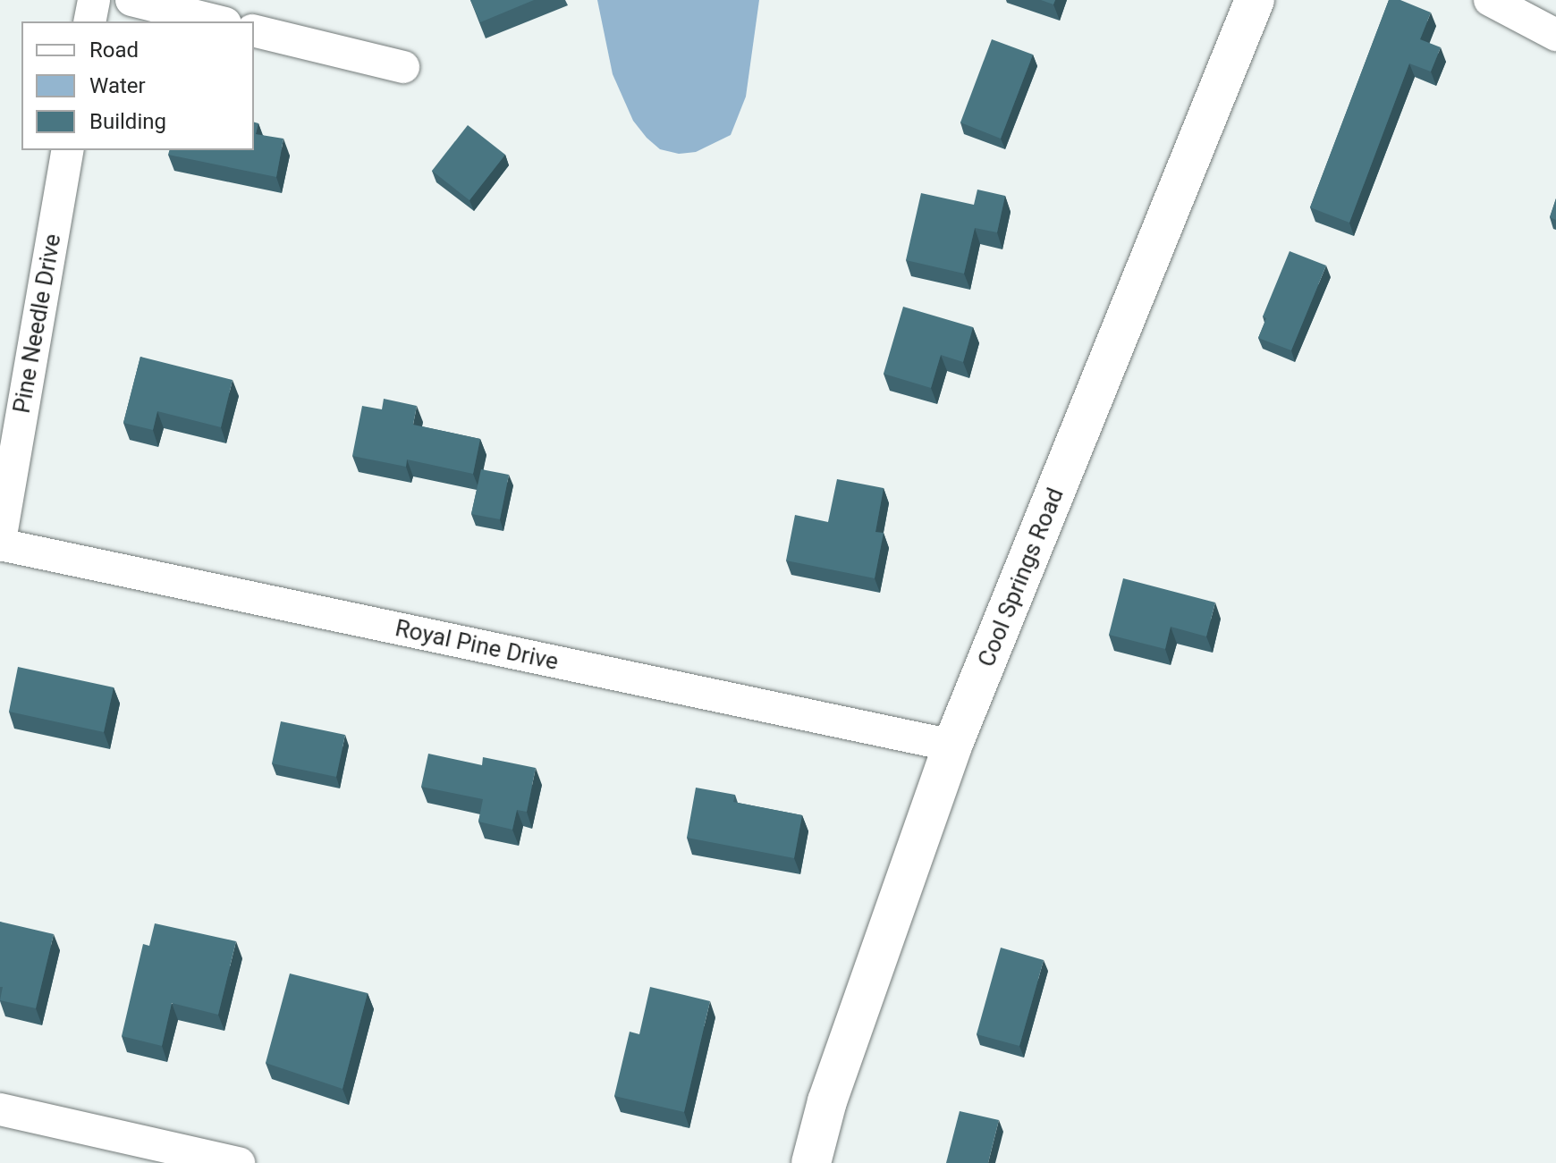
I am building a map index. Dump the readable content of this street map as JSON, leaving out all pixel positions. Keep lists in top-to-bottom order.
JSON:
{
  "streets": {
    "street": ["Pine Needle Drive", "Cool Springs Road", "Royal Pine Drive"]
  },
  "crossings": [
    ["Pine Needle Drive", "Royal Pine Drive"],
    ["Cool Springs Road", "Royal Pine Drive"]
  ],
  "legend": ["Road", "Water", "Building"]
}
